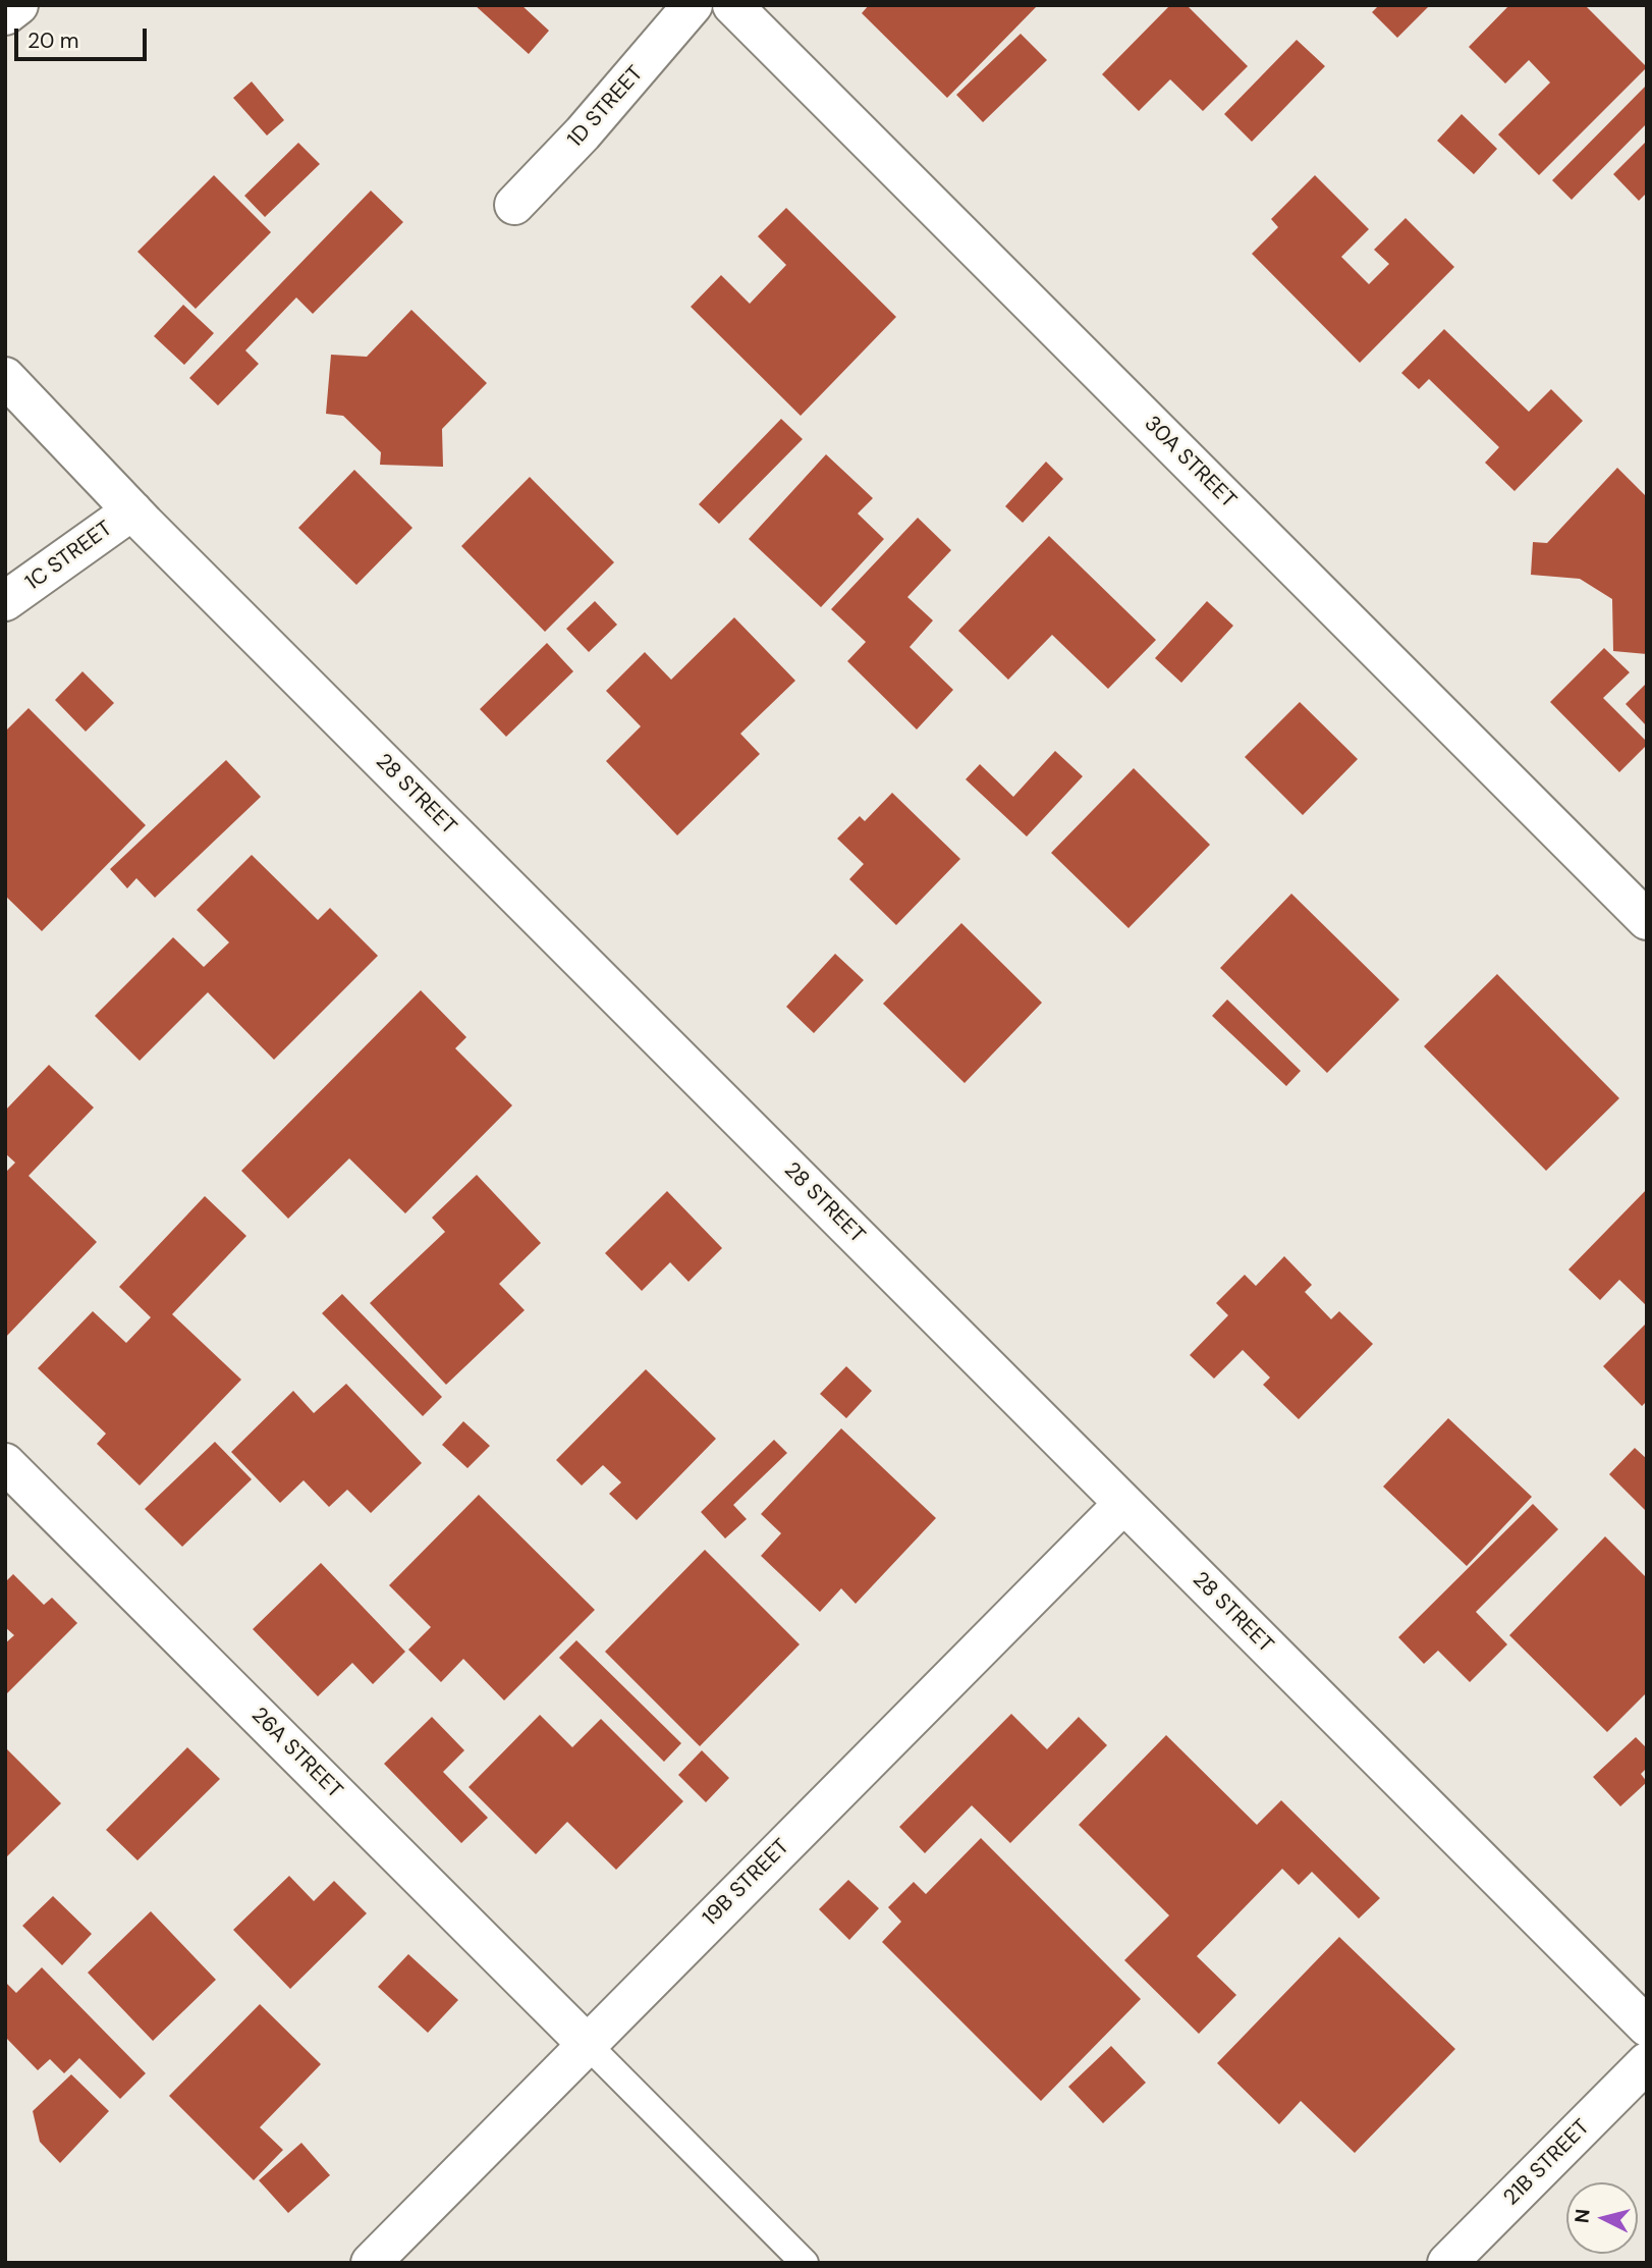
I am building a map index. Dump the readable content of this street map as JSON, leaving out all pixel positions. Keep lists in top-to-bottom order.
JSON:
{
  "streets": {
    "street": [
      "1D STREET",
      "30A STREET",
      "1C STREET",
      "28 STREET",
      "26A STREET",
      "19B STREET",
      "21B STREET"
    ]
  },
  "crossings": [
    ["1C STREET", "28 STREET"],
    ["28 STREET", "19B STREET"],
    ["26A STREET", "19B STREET"]
  ],
  "scale_bar": "20 m",
  "north": "left"
}
